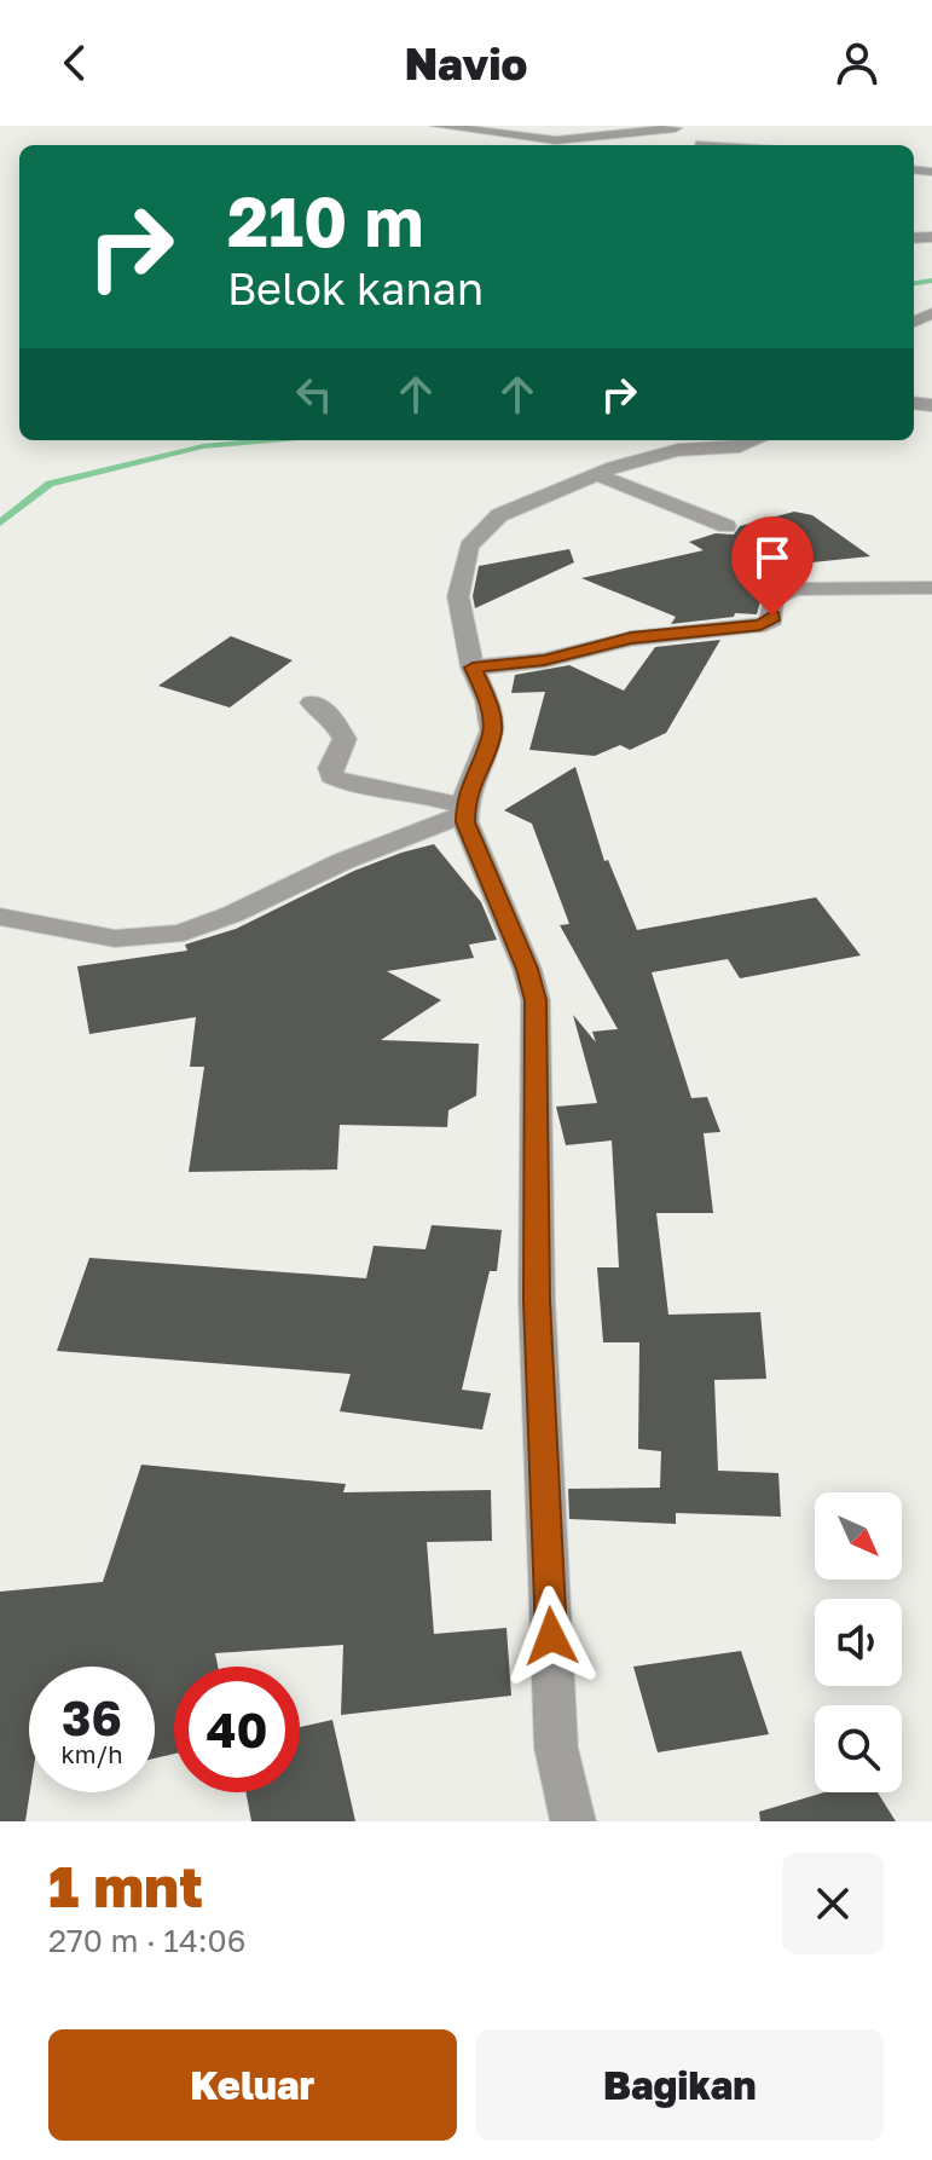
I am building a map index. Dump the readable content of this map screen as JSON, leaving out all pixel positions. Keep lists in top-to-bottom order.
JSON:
{
  "north": "bottom right",
  "page": {
    "header": "Navio",
    "turn": ["210 m", "Belok kanan"],
    "speed": "36 km/h",
    "limit": "40",
    "heading": ["1 mnt", "270 m · 14:06"],
    "buttons": ["Keluar", "Bagikan"]
  }
}
